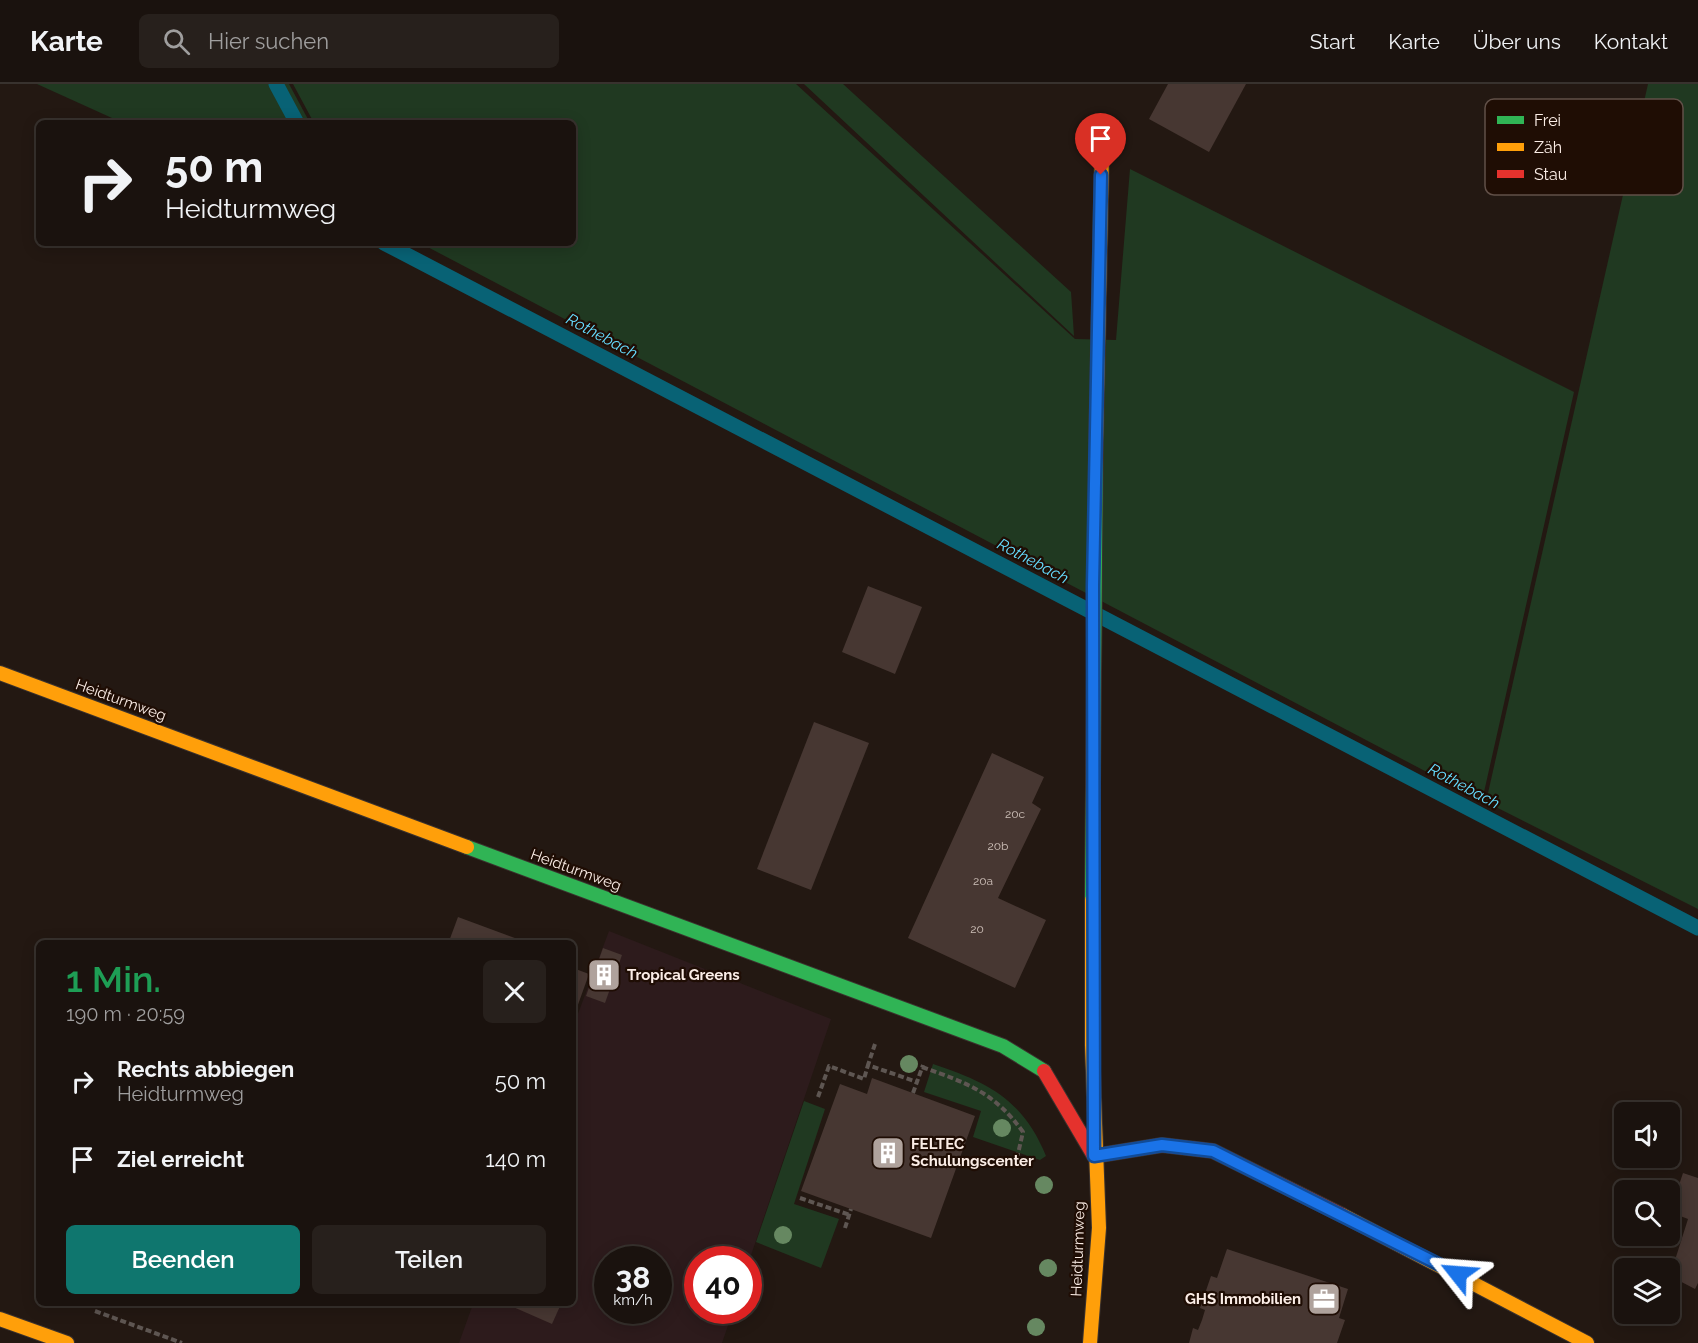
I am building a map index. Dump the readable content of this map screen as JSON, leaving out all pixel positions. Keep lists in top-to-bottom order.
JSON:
{
  "streets": {
    "street": ["Heidturmweg"]
  },
  "water": ["Rothebach"],
  "places": {
    "building": ["Tropical Greens", "FELTEC Schulungscenter"],
    "office": ["GHS Immobilien"]
  },
  "house_numbers": [
    "20c",
    "20b",
    "20a",
    "20"
  ],
  "legend": ["Frei", "Zäh", "Stau"],
  "page": {
    "header": "Karte",
    "search": "Hier suchen",
    "nav": [
      "Start",
      "Karte",
      "Über uns",
      "Kontakt"
    ],
    "turn": ["50 m", "Heidturmweg"],
    "heading": ["1 Min.", "190 m · 20:59"],
    "list": [
      {
        "name": "Rechts abbiegen",
        "note": "Heidturmweg",
        "value": "50 m"
      },
      {
        "name": "Ziel erreicht",
        "value": "140 m"
      }
    ],
    "buttons": ["Beenden", "Teilen"],
    "speed": "38 km/h",
    "limit": "40"
  }
}
